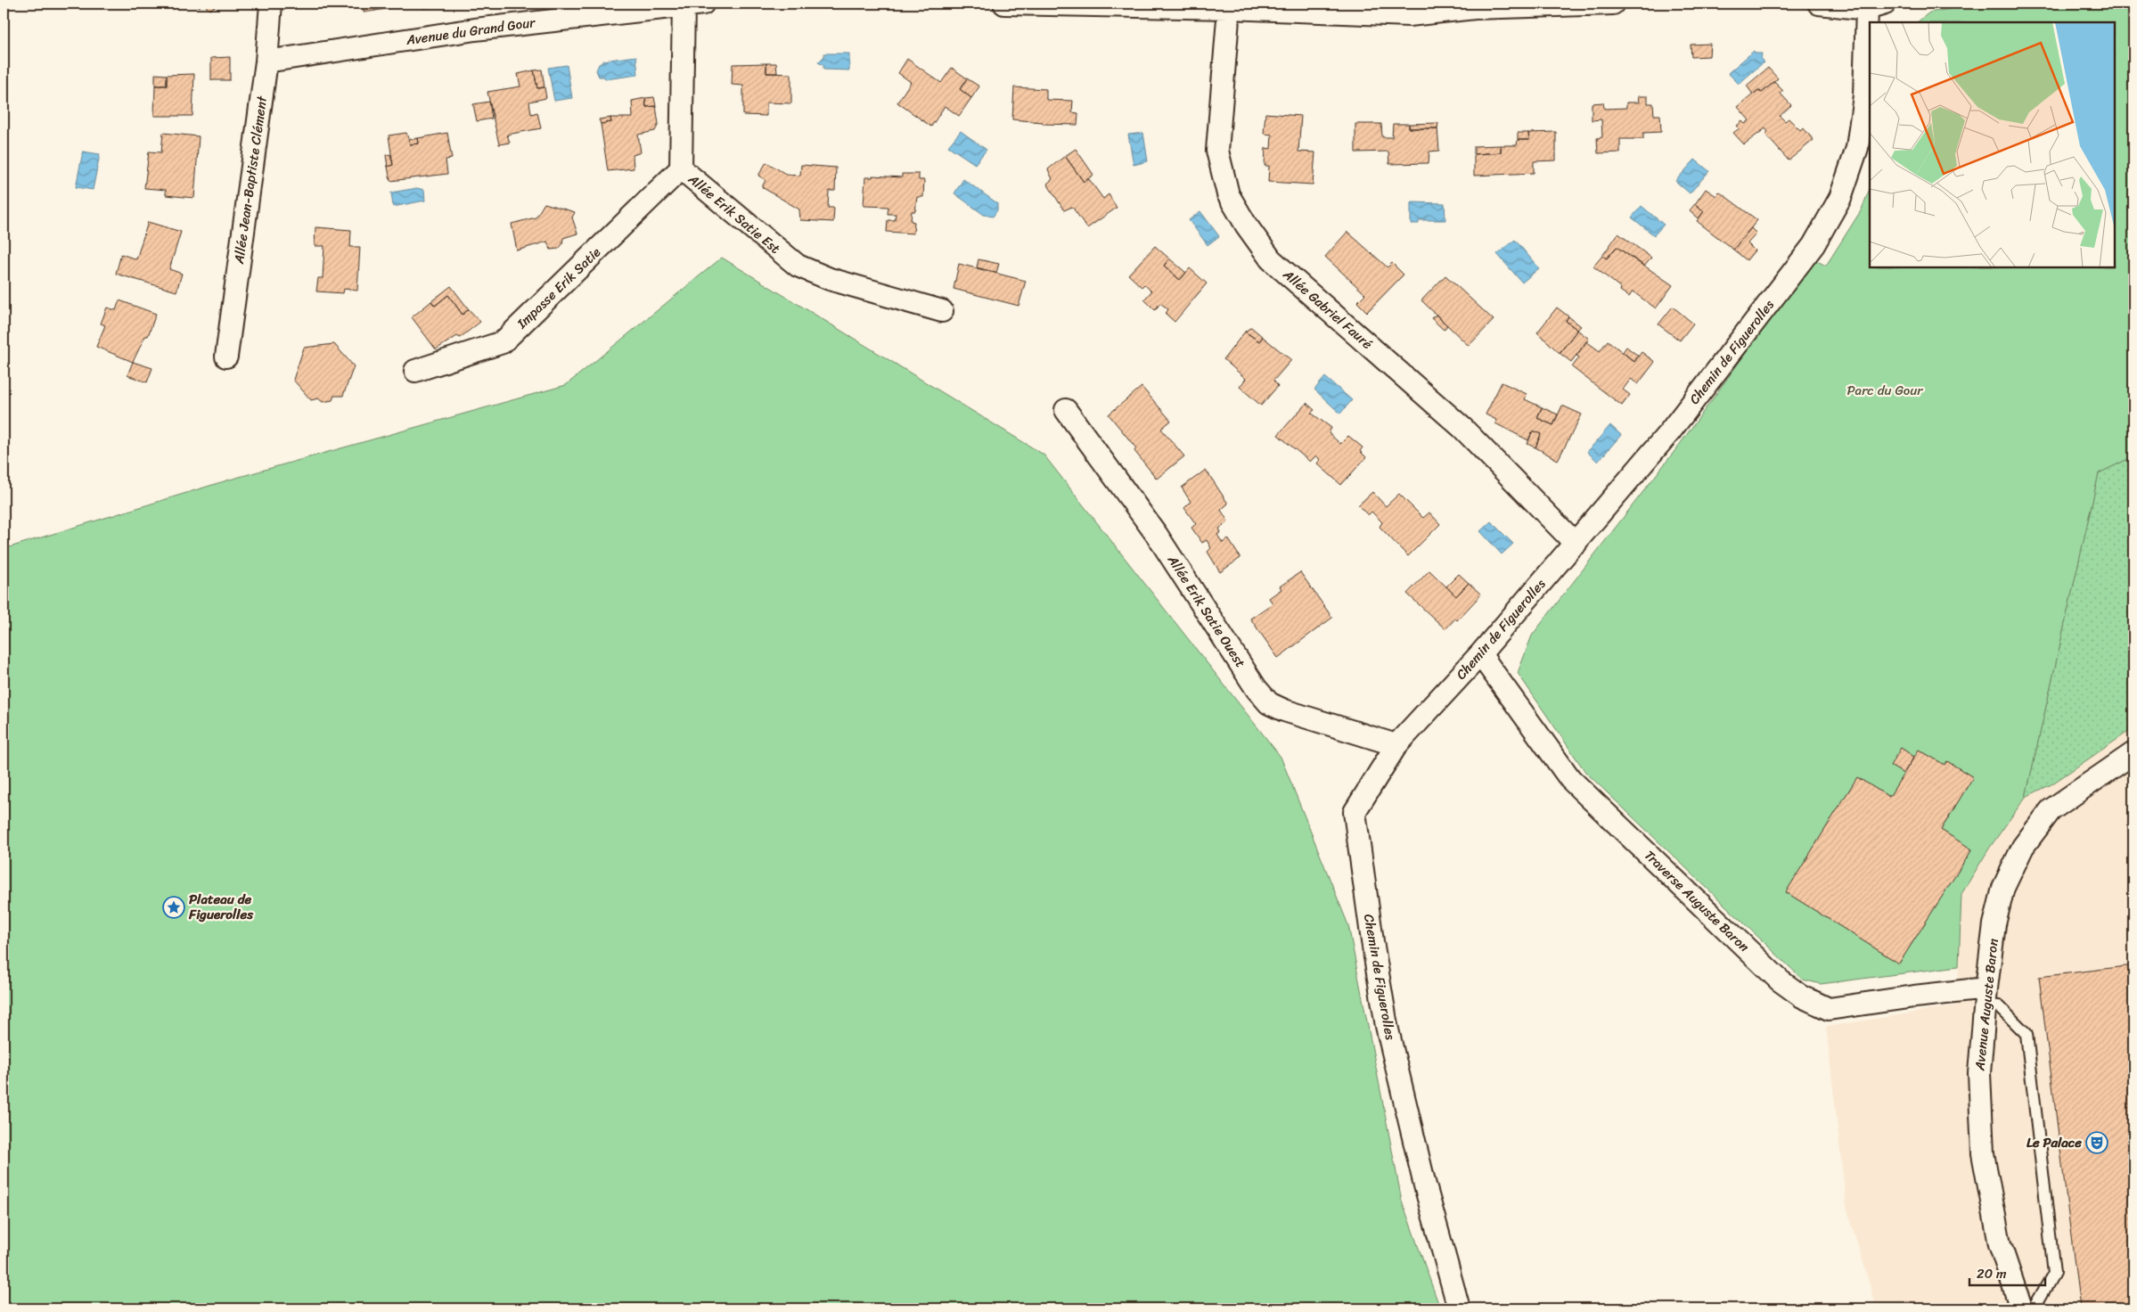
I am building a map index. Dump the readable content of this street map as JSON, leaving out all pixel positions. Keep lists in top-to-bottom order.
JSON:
{
  "streets": {
    "street": [
      "Avenue du Grand Gour",
      "Allée Jean-Baptiste Clément",
      "Allée Erik Satie Est",
      "Impasse Erik Satie",
      "Allée Gabriel Fauré",
      "Chemin de Figuerolles",
      "Allée Erik Satie Ouest",
      "Traverse Auguste Baron",
      "Avenue Auguste Baron"
    ]
  },
  "crossings": [
    ["Avenue du Grand Gour", "Allée Jean-Baptiste Clément"],
    ["Avenue du Grand Gour", "Allée Erik Satie Est"],
    ["Allée Erik Satie Est", "Impasse Erik Satie"],
    ["Allée Gabriel Fauré", "Chemin de Figuerolles"],
    ["Chemin de Figuerolles", "Allée Erik Satie Ouest"],
    ["Chemin de Figuerolles", "Traverse Auguste Baron"],
    ["Traverse Auguste Baron", "Avenue Auguste Baron"]
  ],
  "parks": ["Parc du Gour"],
  "places": {
    "place": ["Plateau de Figuerolles"],
    "theatre": ["Le Palace"]
  },
  "scale_bar": "20 m"
}
